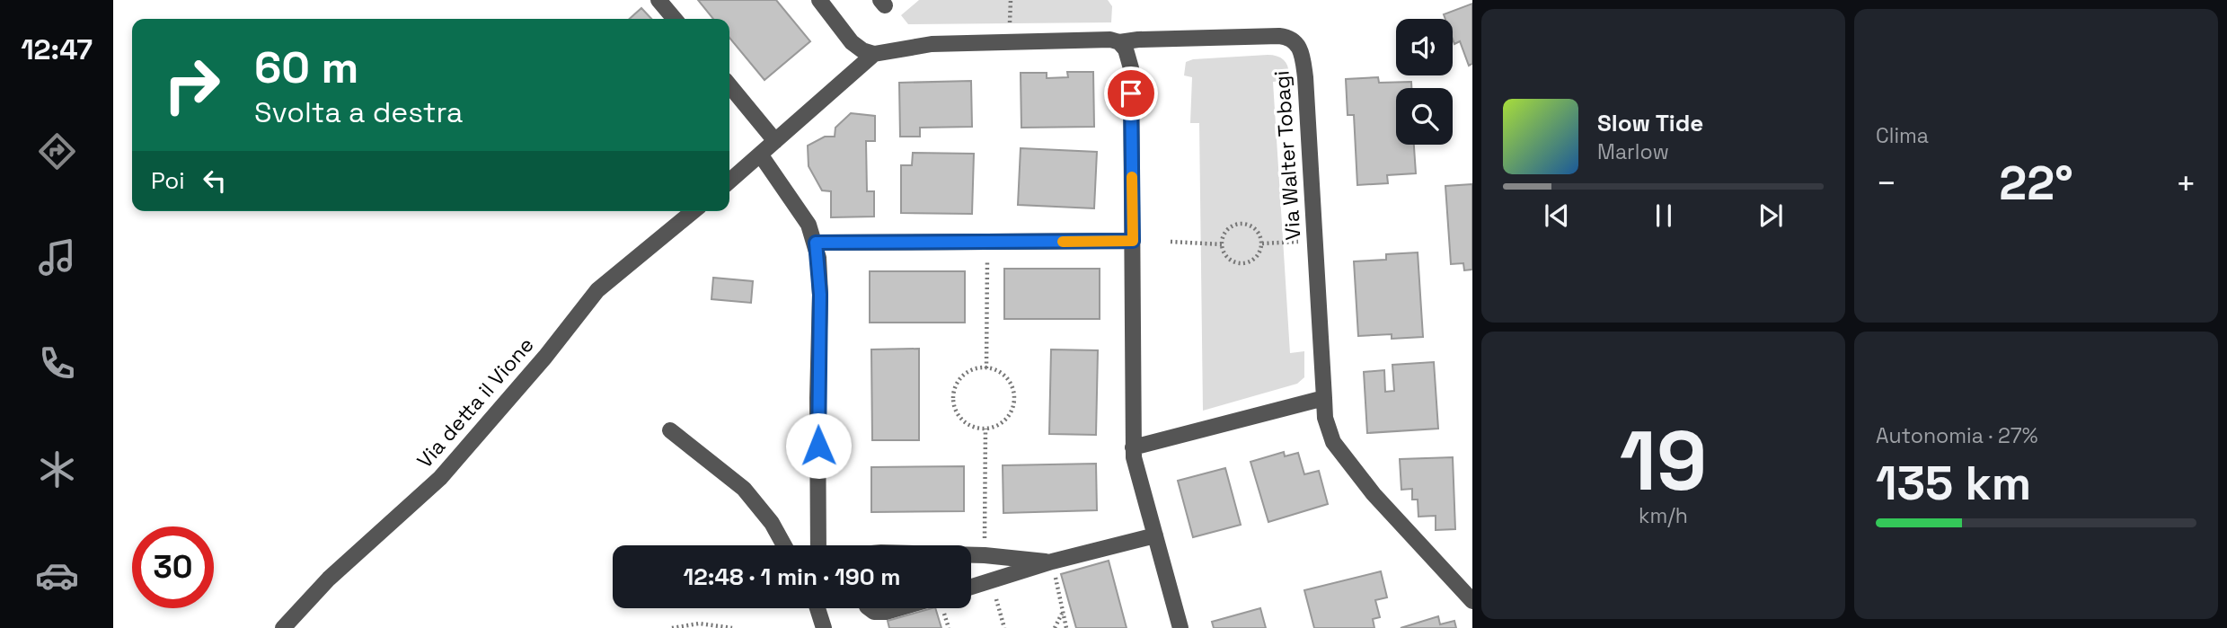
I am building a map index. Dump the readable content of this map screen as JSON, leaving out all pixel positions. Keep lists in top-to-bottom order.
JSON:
{
  "streets": {
    "street": ["Via Walter Tobagi", "Via detta il Vione"]
  },
  "page": {
    "tabs": "12:47",
    "tile": [
      "Clima",
      ["19", "km/h"],
      ["Autonomia · 27%", "135 km"]
    ],
    "turn": ["60 m", "Svolta a destra"],
    "song": ["Slow Tide", "Marlow"],
    "then": "Poi",
    "heat": ["−", "22°", "+"],
    "limit": "30",
    "trip": "12:48 · 1 min · 190 m"
  }
}
